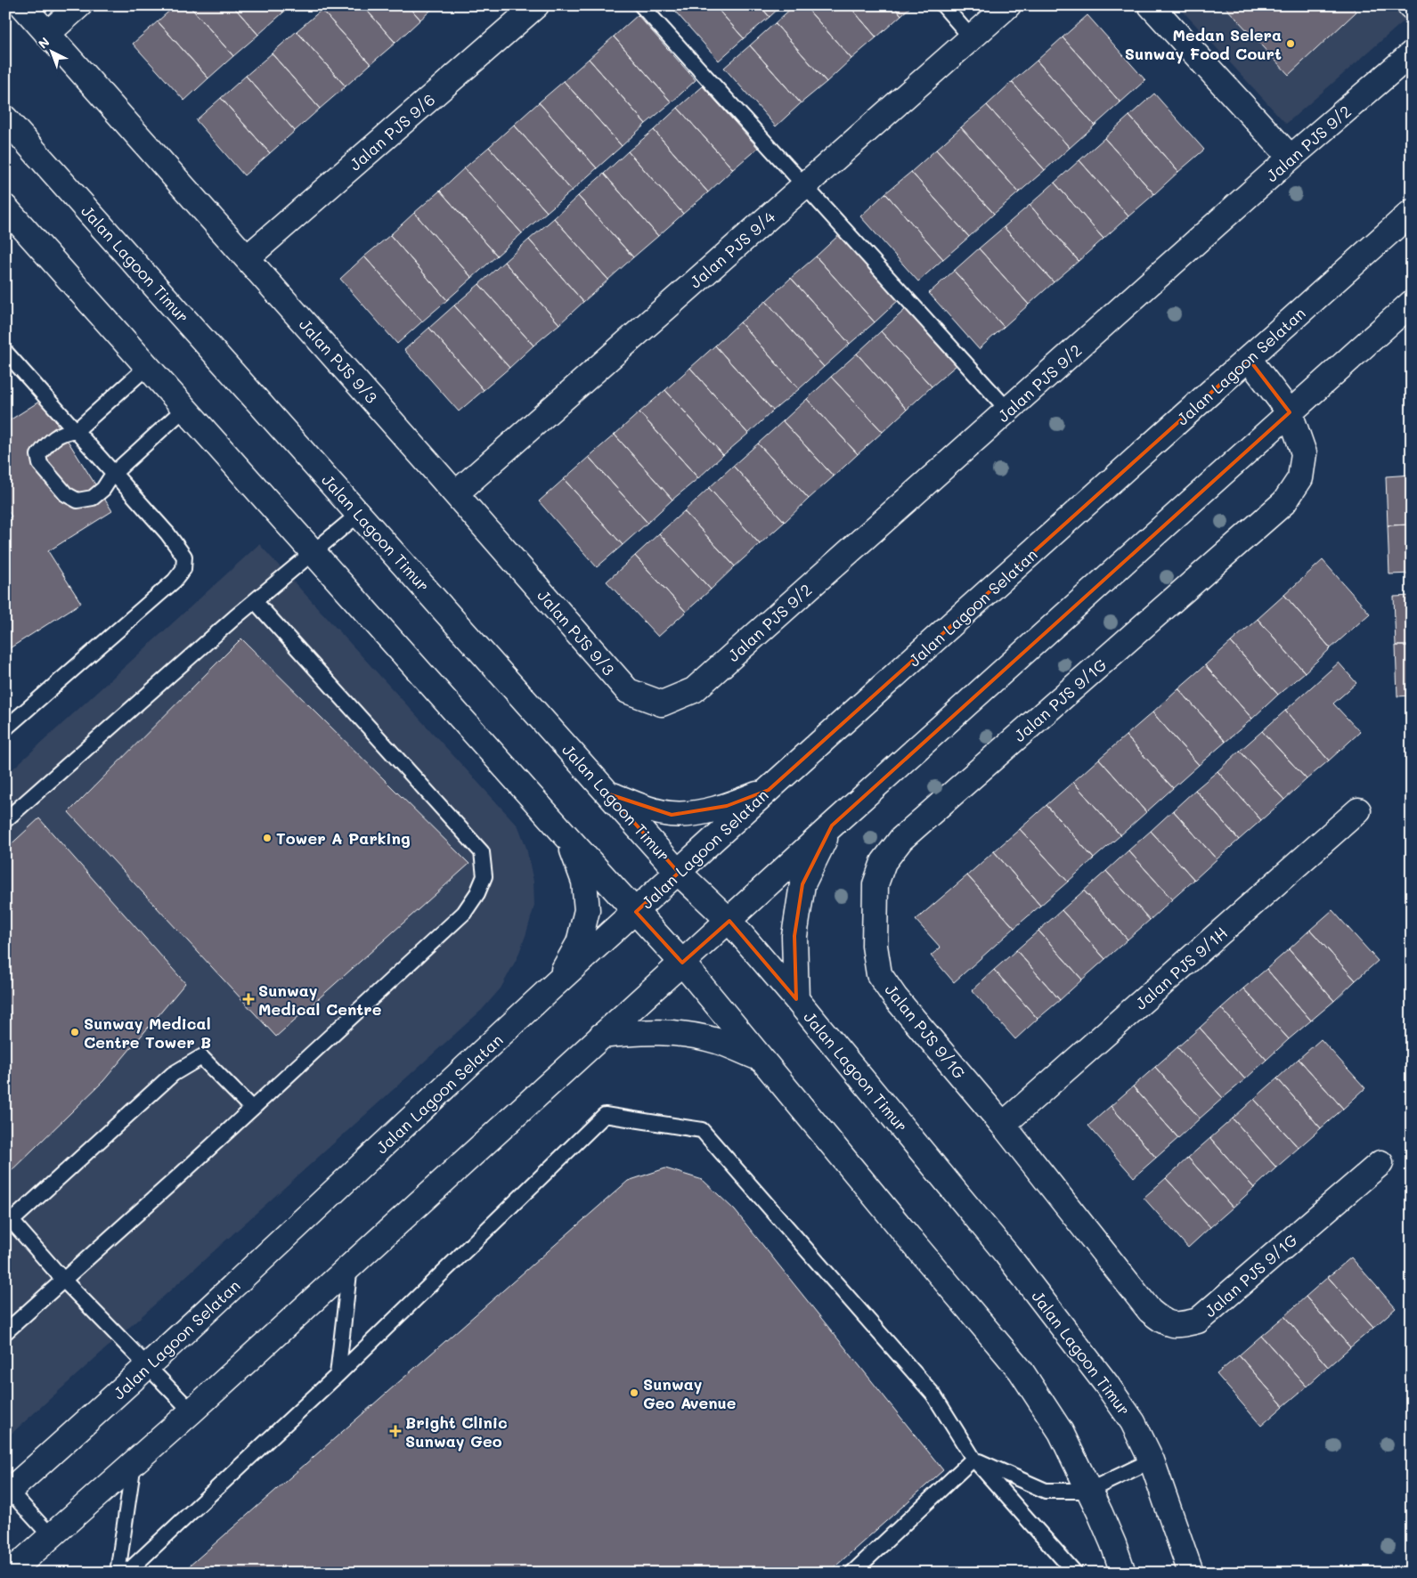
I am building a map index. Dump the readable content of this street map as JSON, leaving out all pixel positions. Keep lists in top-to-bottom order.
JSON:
{
  "streets": {
    "main road": [
      "Jalan PJS 9/6",
      "Jalan PJS 9/2",
      "Jalan PJS 9/4",
      "Jalan Lagoon Timur",
      "Jalan PJS 9/3",
      "Jalan Lagoon Selatan",
      "Jalan PJS 9/1G",
      "Jalan PJS 9/1H"
    ]
  },
  "crossings": [
    ["Jalan PJS 9/6", "Jalan PJS 9/3"],
    ["Jalan PJS 9/2", "Jalan PJS 9/3"],
    ["Jalan PJS 9/4", "Jalan PJS 9/3"],
    ["Jalan Lagoon Timur", "Jalan Lagoon Selatan"],
    ["Jalan Lagoon Selatan", "Jalan PJS 9/1G"],
    ["Jalan PJS 9/1G", "Jalan PJS 9/1H"]
  ],
  "places": {
    "other": [
      "Medan Selera Sunway Food Court",
      "Tower A Parking",
      "Sunway Medical Centre Tower B",
      "Sunway Geo Avenue"
    ],
    "health": ["Sunway Medical Centre", "Bright Clinic Sunway Geo"]
  },
  "north": "top left"
}
